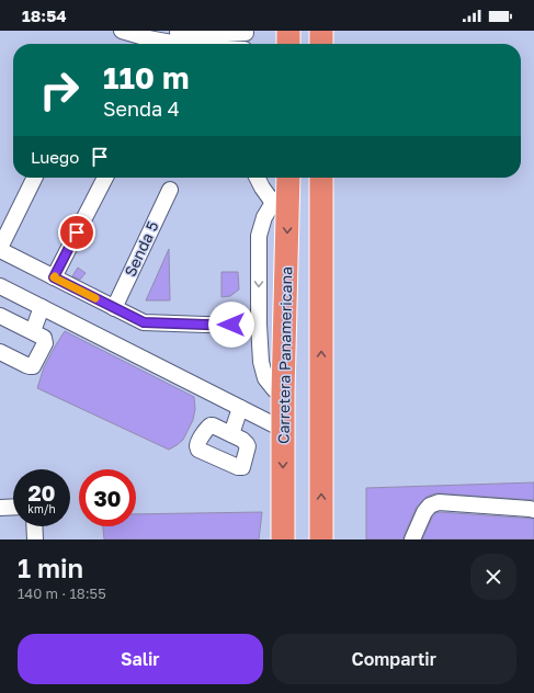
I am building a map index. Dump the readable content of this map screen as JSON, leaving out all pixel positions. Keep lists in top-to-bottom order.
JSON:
{
  "streets": {
    "highway": ["Carretera Panamericana"],
    "street": ["Senda 5"]
  },
  "page": {
    "status": "18:54",
    "turn": ["110 m", "Senda 4"],
    "then": "Luego",
    "speed": "20 km/h",
    "limit": "30",
    "heading": ["1 min", "140 m · 18:55"],
    "buttons": ["Salir", "Compartir"]
  }
}
